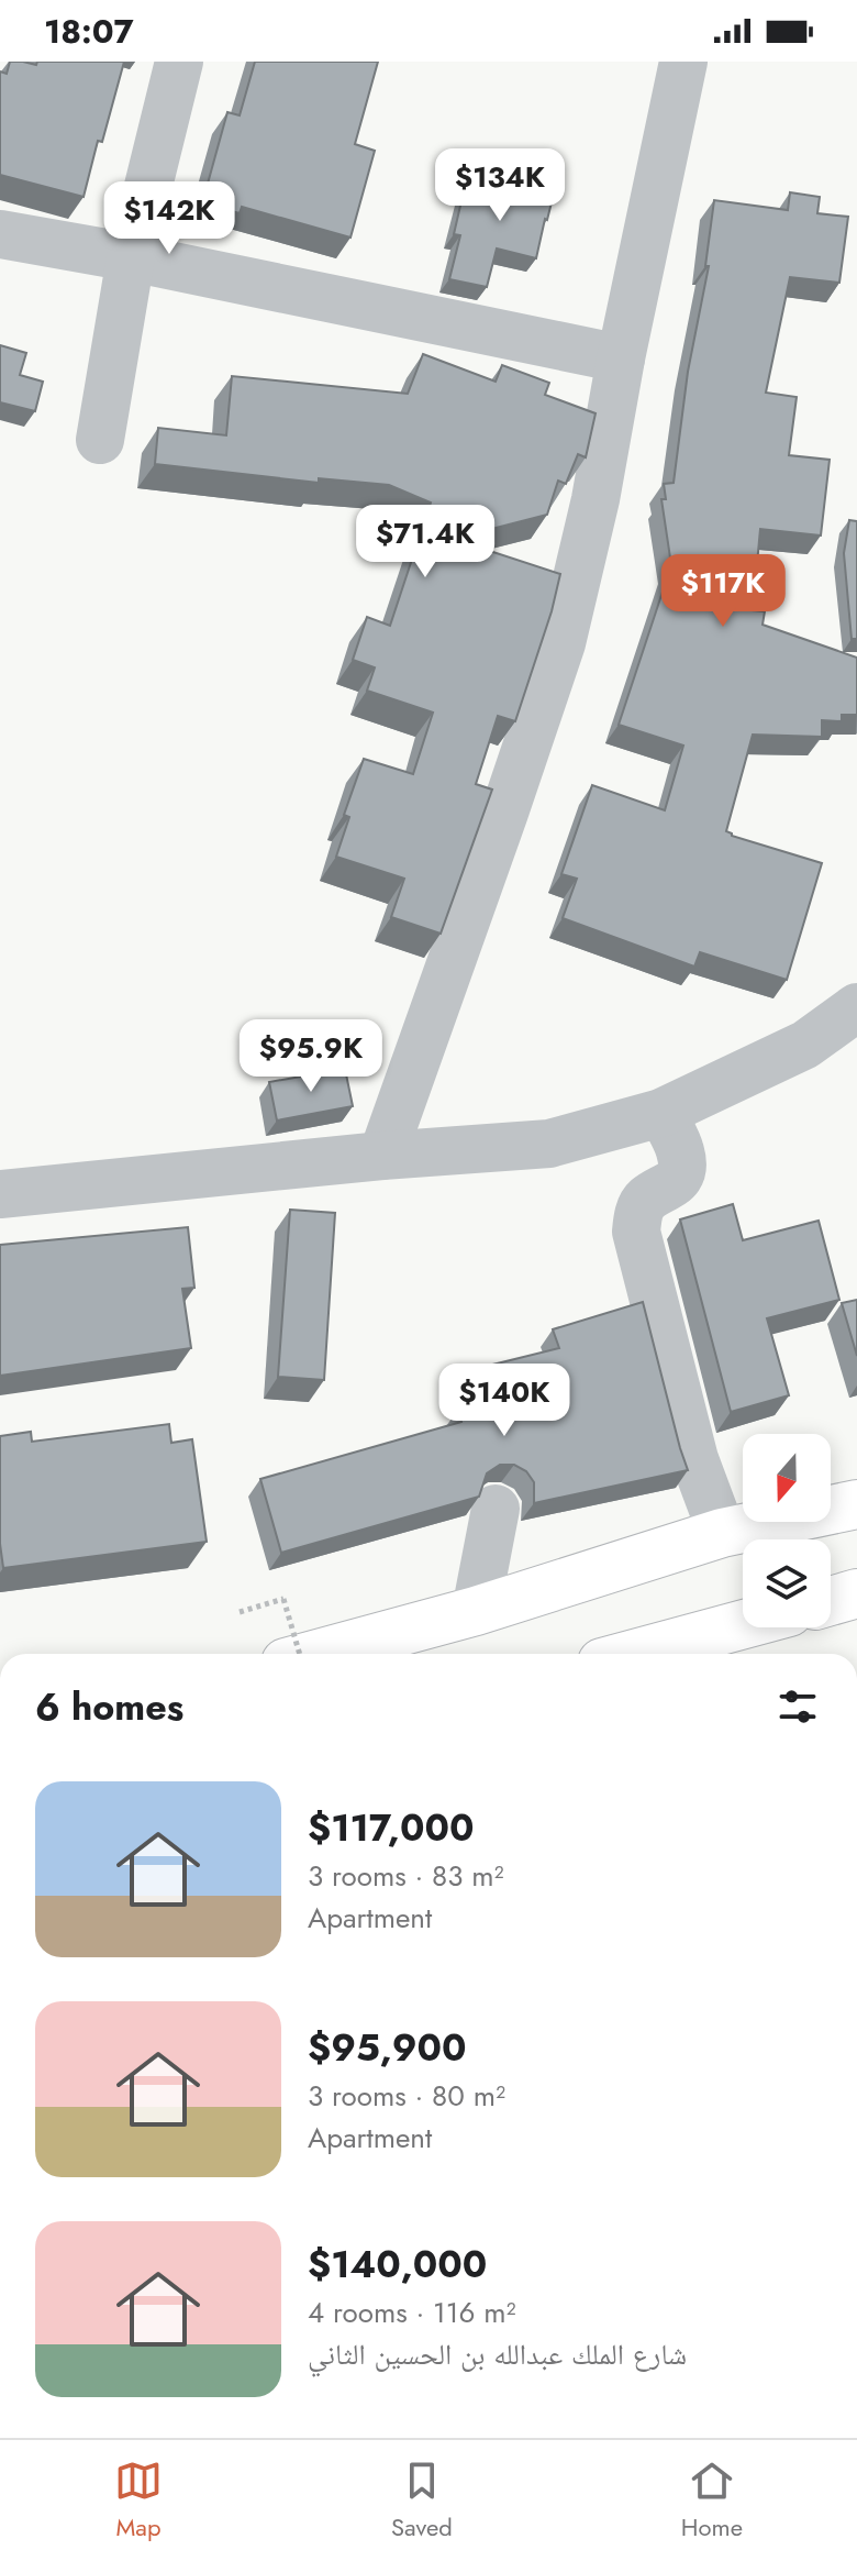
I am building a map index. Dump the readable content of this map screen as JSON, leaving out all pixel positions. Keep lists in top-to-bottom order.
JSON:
{
  "north": "bottom",
  "page": {
    "status": "18:07",
    "price": [
      "$134K",
      "$142K",
      "$71.4K",
      "$117K",
      "$95.9K",
      "$140K"
    ],
    "heading": "6 homes",
    "list": [
      {
        "name": "$117,000",
        "note": "3 rooms · 83 m² · Apartment"
      },
      {
        "name": "$95,900",
        "note": "3 rooms · 80 m² · Apartment"
      },
      {
        "name": "$140,000",
        "note": "4 rooms · 116 m² · شارع الملك عبدالله بن الحسين الثاني"
      }
    ],
    "tabs": ["Map", "Saved", "Home"]
  }
}
